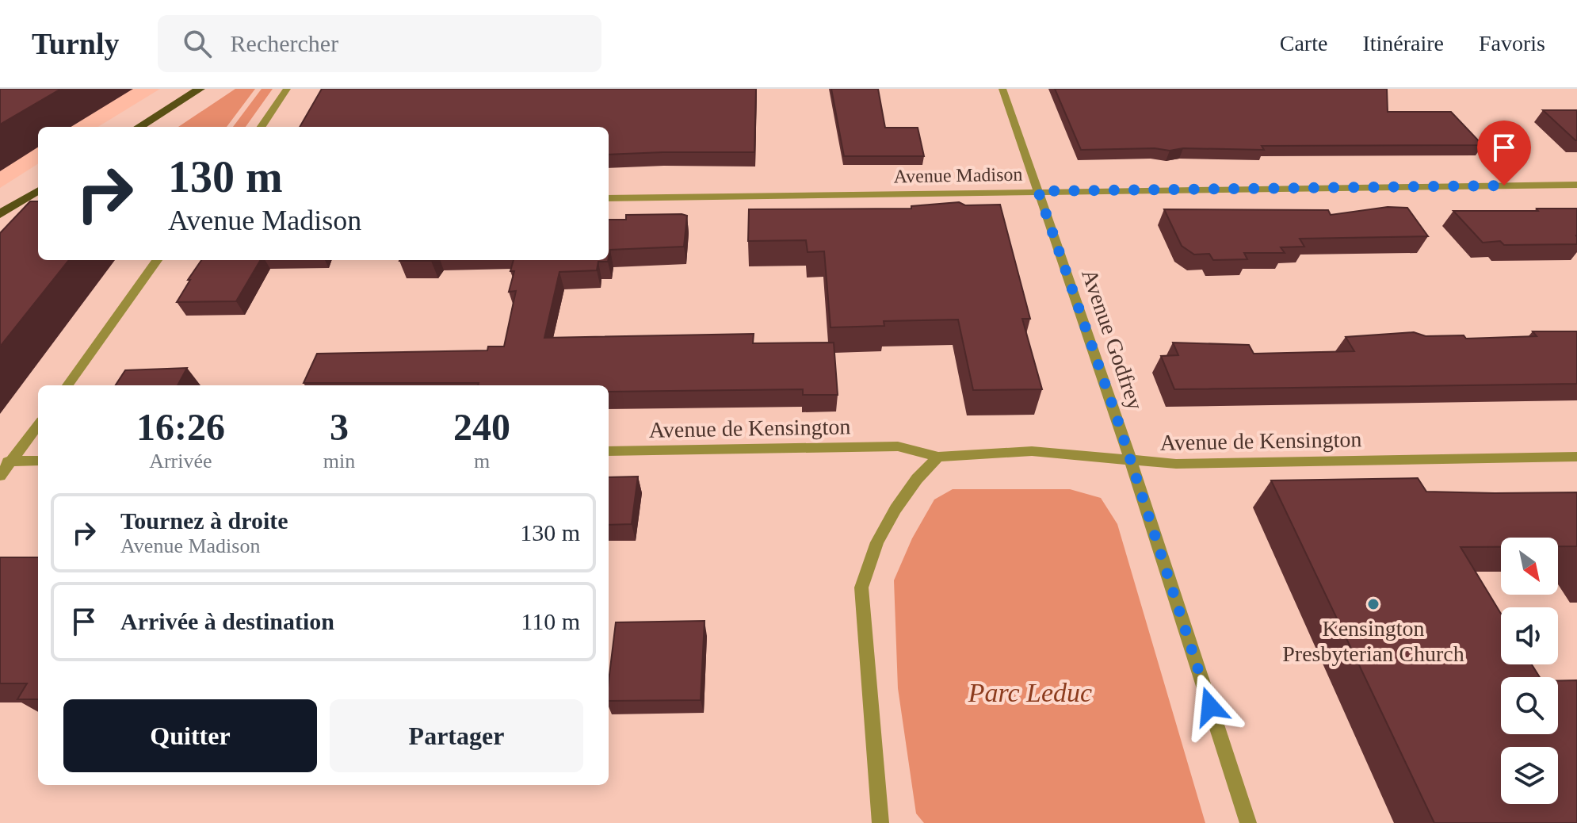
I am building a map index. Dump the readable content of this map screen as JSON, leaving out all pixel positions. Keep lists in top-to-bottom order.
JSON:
{
  "streets": {
    "street": ["Avenue Madison", "Avenue Godfrey", "Avenue de Kensington"]
  },
  "crossings": [
    ["Avenue Madison", "Avenue Godfrey"],
    ["Avenue Godfrey", "Avenue de Kensington"]
  ],
  "parks": ["Parc Leduc"],
  "places": ["Kensington Presbyterian Church"],
  "north": "bottom right",
  "page": {
    "header": "Turnly",
    "search": "Rechercher",
    "nav": ["Carte", "Itinéraire", "Favoris"],
    "turn": ["130 m", "Avenue Madison"],
    "eta": [
      "16:26",
      "Arrivée",
      "3",
      "min",
      "240",
      "m"
    ],
    "list": [
      {
        "name": "Tournez à droite",
        "note": "Avenue Madison",
        "value": "130 m"
      },
      {
        "name": "Arrivée à destination",
        "value": "110 m"
      }
    ],
    "buttons": ["Quitter", "Partager"]
  }
}
